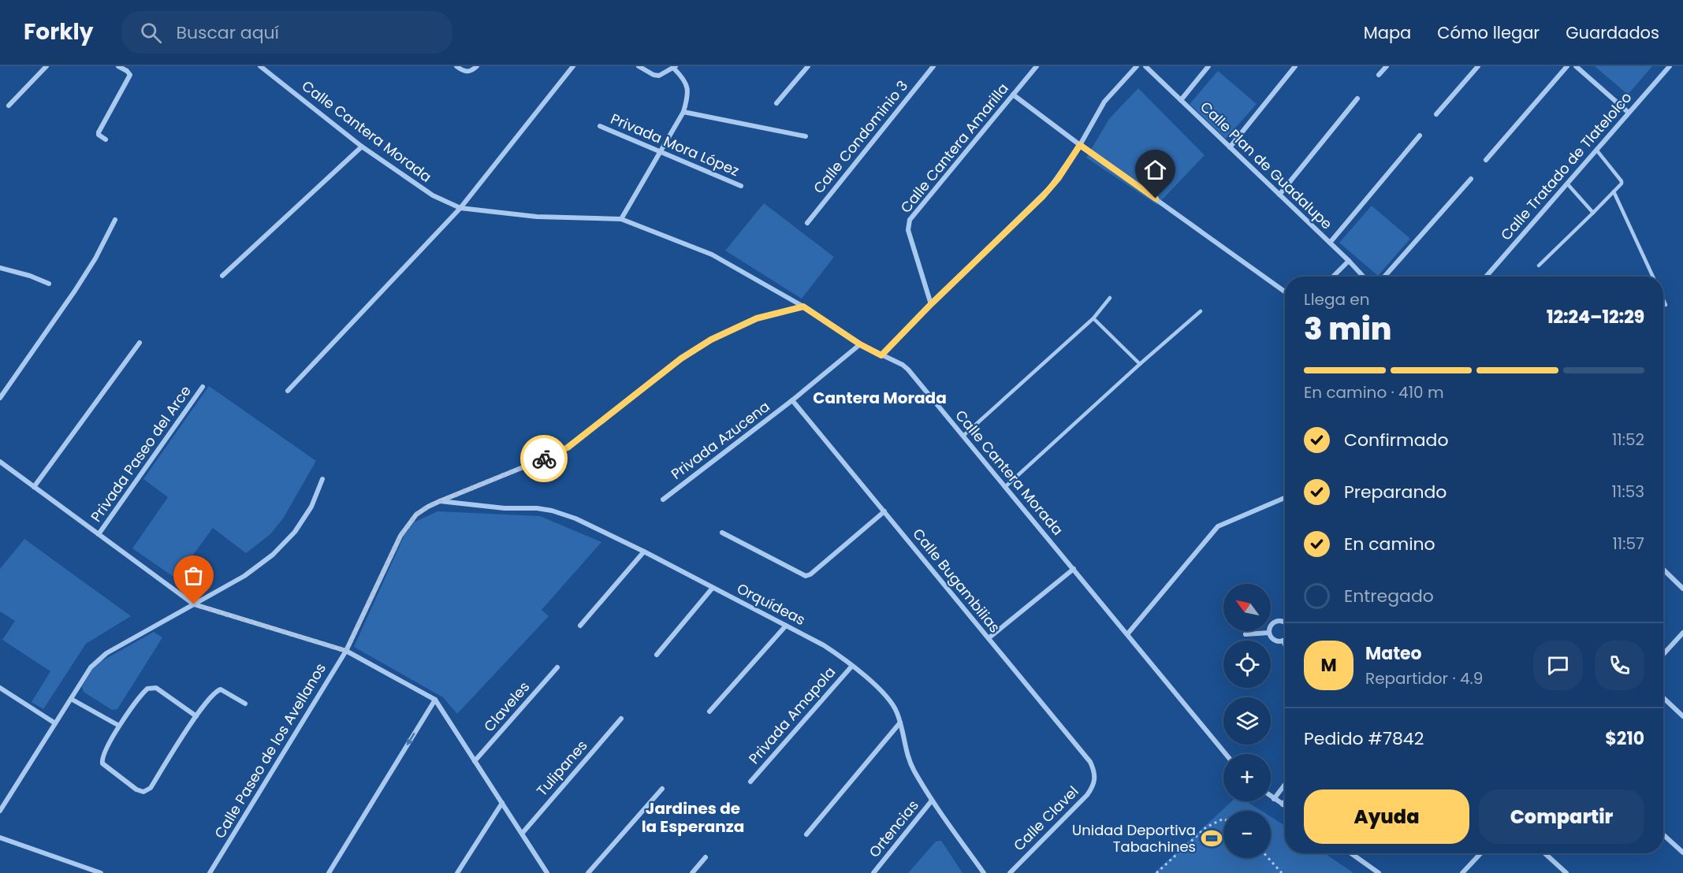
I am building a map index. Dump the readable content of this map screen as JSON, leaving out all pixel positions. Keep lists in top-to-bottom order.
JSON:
{
  "streets": {
    "street": [
      "Calle Cantera Morada",
      "Calle Condominio 3",
      "Privada Mora López",
      "Calle Cantera Amarilla",
      "Calle Plan de Guadalupe",
      "Calle Tratado de Tlatelolco",
      "Privada Azucena",
      "Privada Paseo del Arce",
      "Calle Bugambilias",
      "Orquídeas",
      "Claveles",
      "Privada Amapola",
      "Calle Paseo de los Avellanos",
      "Tulipanes",
      "Calle Clavel",
      "Ortencias"
    ]
  },
  "crossings": [
    ["Calle Cantera Morada", "Privada Azucena"],
    ["Calle Cantera Morada", "Calle Paseo de los Avellanos"],
    ["Privada Azucena", "Calle Bugambilias"],
    ["Calle Bugambilias", "Calle Clavel"],
    ["Orquídeas", "Privada Amapola"],
    ["Orquídeas", "Calle Paseo de los Avellanos"],
    ["Orquídeas", "Ortencias"]
  ],
  "districts": ["Cantera Morada", "Jardines de la Esperanza"],
  "places": {
    "sports": ["Unidad Deportiva Tabachines"]
  },
  "north": "top left",
  "page": {
    "header": "Forkly",
    "search": "Buscar aquí",
    "nav": ["Mapa", "Cómo llegar", "Guardados"],
    "heading": ["3 min", "Llega en", "12:24–12:29"],
    "panel": [
      "Mateo",
      "Repartidor · 4.9",
      "Pedido #7842",
      "$210"
    ],
    "bar": "En camino · 410 m",
    "list": [
      ["Confirmado", "11:52"],
      ["Preparando", "11:53"],
      ["En camino", "11:57"],
      "Entregado"
    ],
    "map_buttons": ["+", "−"],
    "round": "M",
    "buttons": ["Ayuda", "Compartir"]
  }
}
